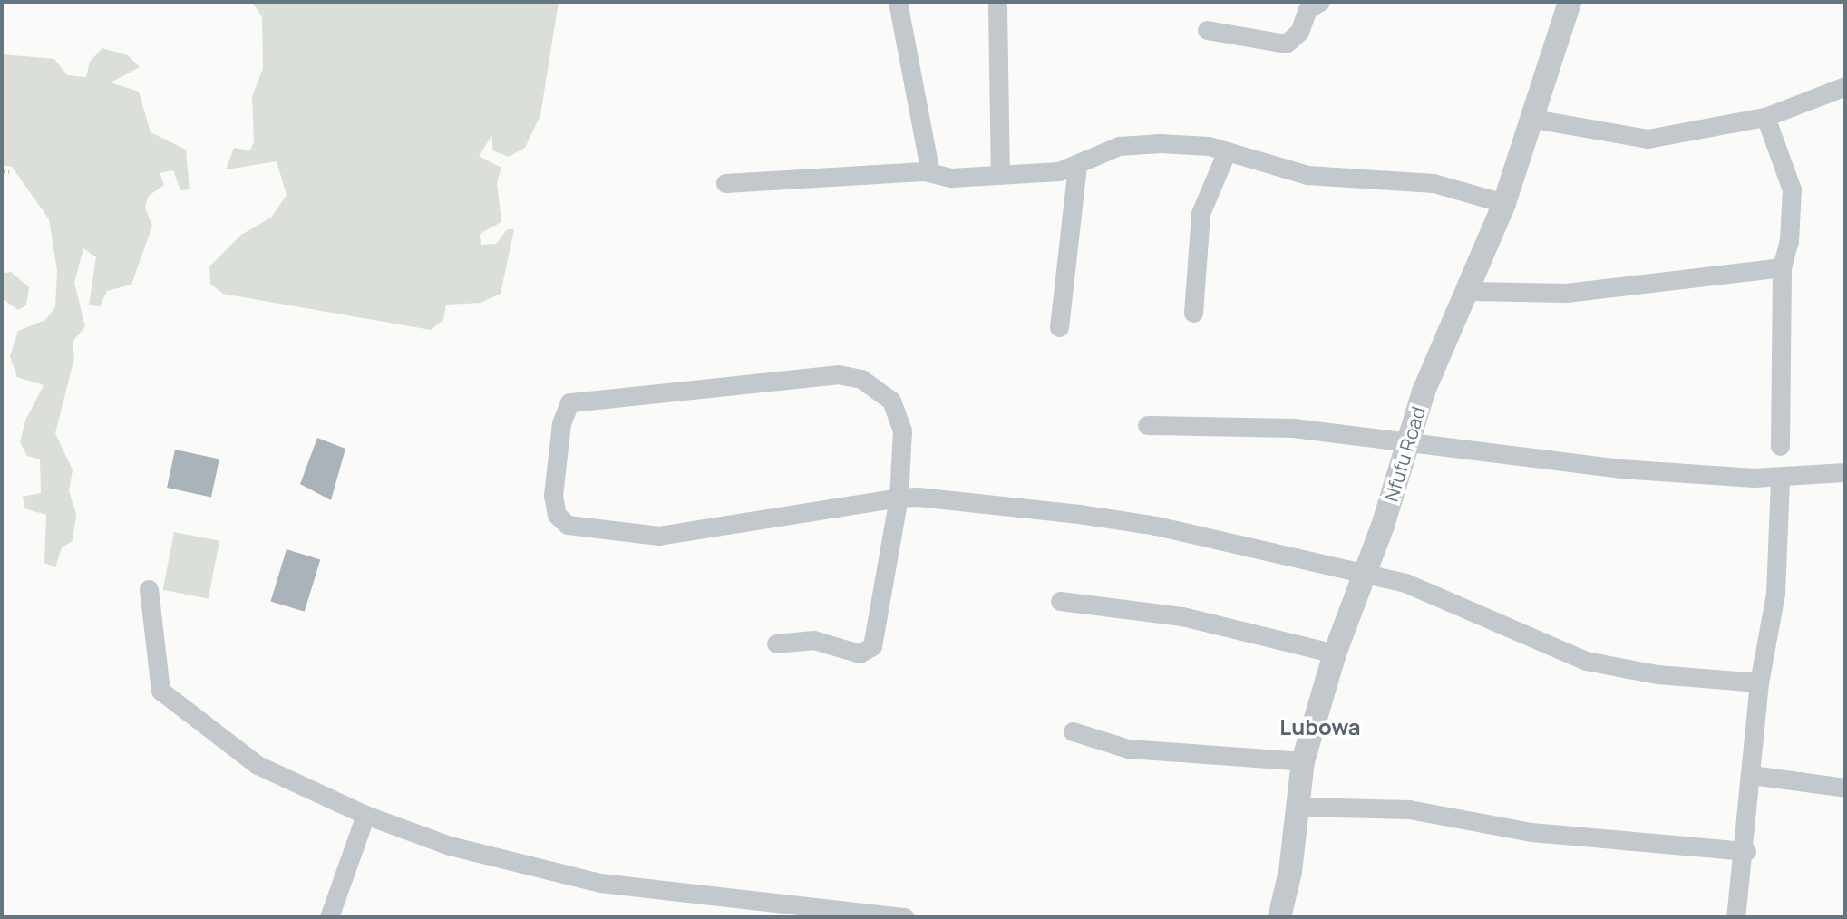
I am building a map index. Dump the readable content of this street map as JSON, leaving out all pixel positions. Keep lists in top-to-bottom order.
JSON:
{
  "streets": {
    "street": ["Nfufu Road"]
  },
  "districts": ["Lubowa"]
}
